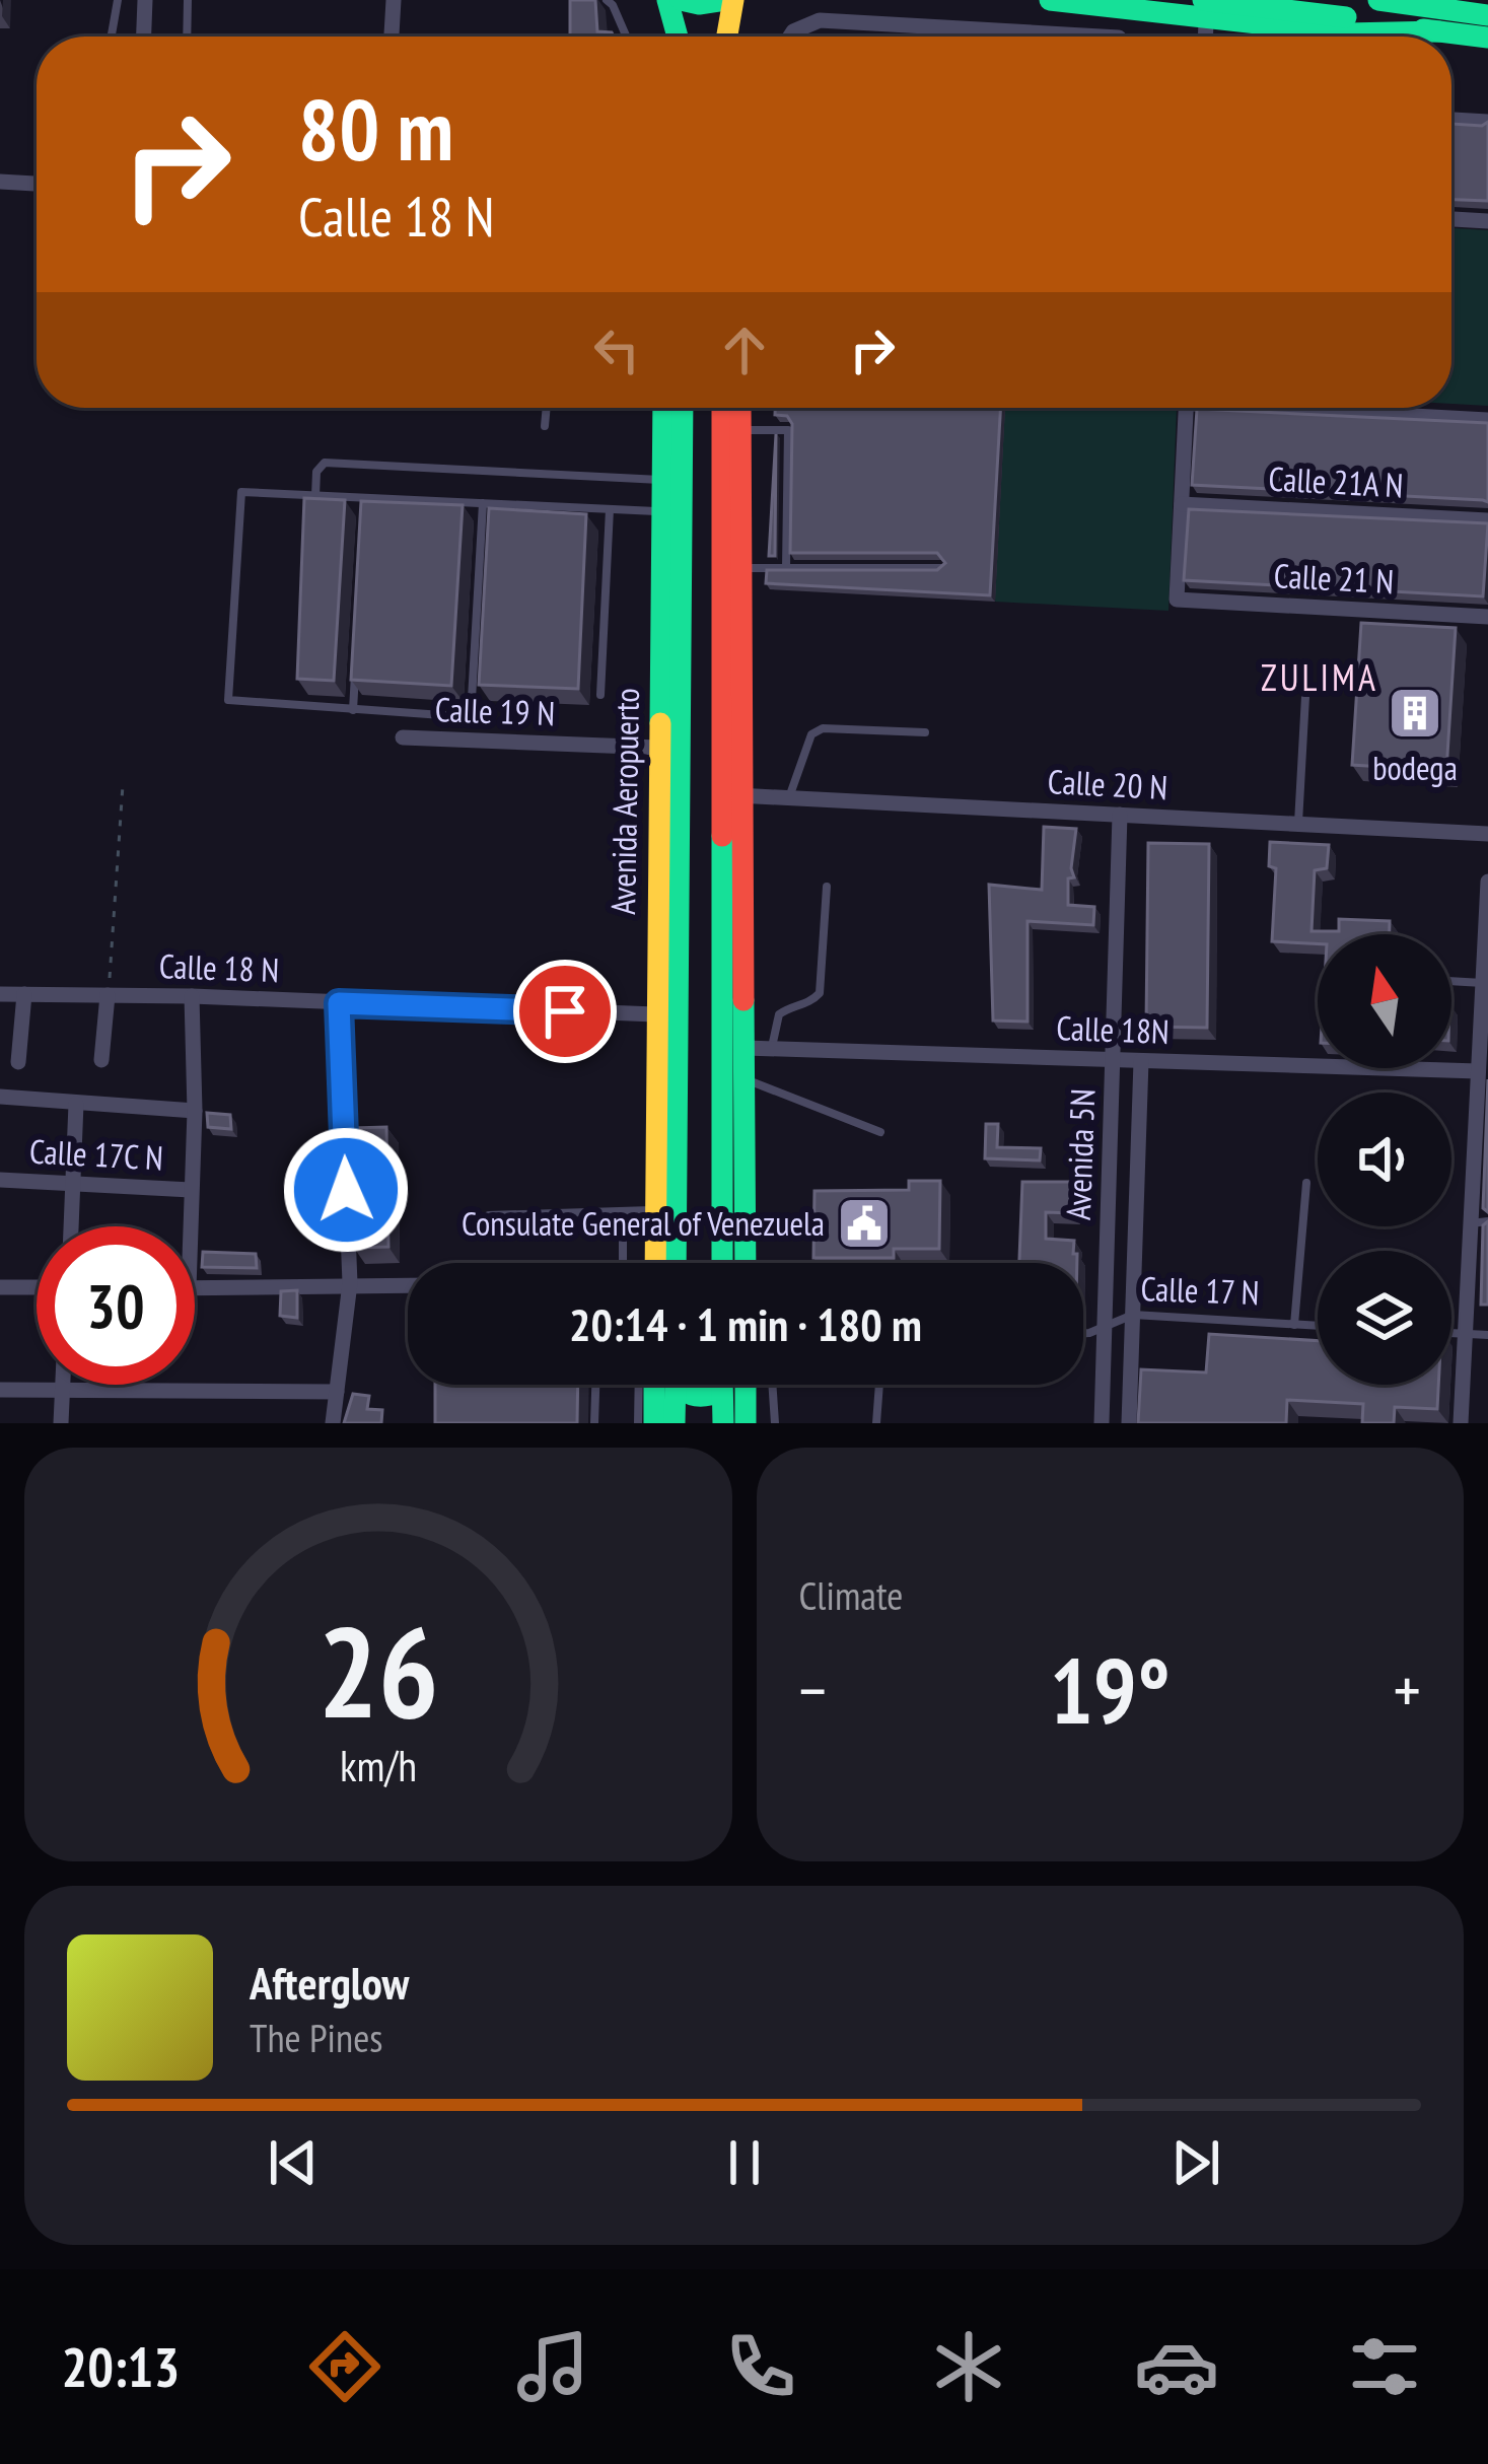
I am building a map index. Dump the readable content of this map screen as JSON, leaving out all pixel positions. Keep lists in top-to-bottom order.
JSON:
{
  "streets": {
    "main road": ["Avenida Aeropuerto"],
    "street": [
      "Calle 21A N",
      "Calle 21 N",
      "Calle 19 N",
      "Calle 20 N",
      "Calle 18 N",
      "Calle 18N",
      "Calle 17C N",
      "Avenida 5N"
    ],
    "lane": ["Calle 17 N"]
  },
  "crossings": [
    ["Calle 21A N", "Calle 21 N"],
    ["Calle 19 N", "Avenida Aeropuerto"],
    ["Calle 20 N", "Avenida 5N"],
    ["Avenida Aeropuerto", "Calle 18 N"],
    ["Calle 18N", "Avenida 5N"],
    ["Avenida 5N", "Calle 17 N"]
  ],
  "districts": ["ZULIMA"],
  "places": {
    "building": ["bodega"],
    "public building": ["Consulate General of Venezuela"]
  },
  "north": "top",
  "page": {
    "turn": ["80 m", "Calle 18 N"],
    "limit": "30",
    "trip": "20:14 · 1 min · 180 m",
    "tile": "Climate",
    "heat": ["−", "19°", "+"],
    "song": ["Afterglow", "The Pines"],
    "tabs": "20:13",
    "gauge": ["26", "km/h"]
  }
}
